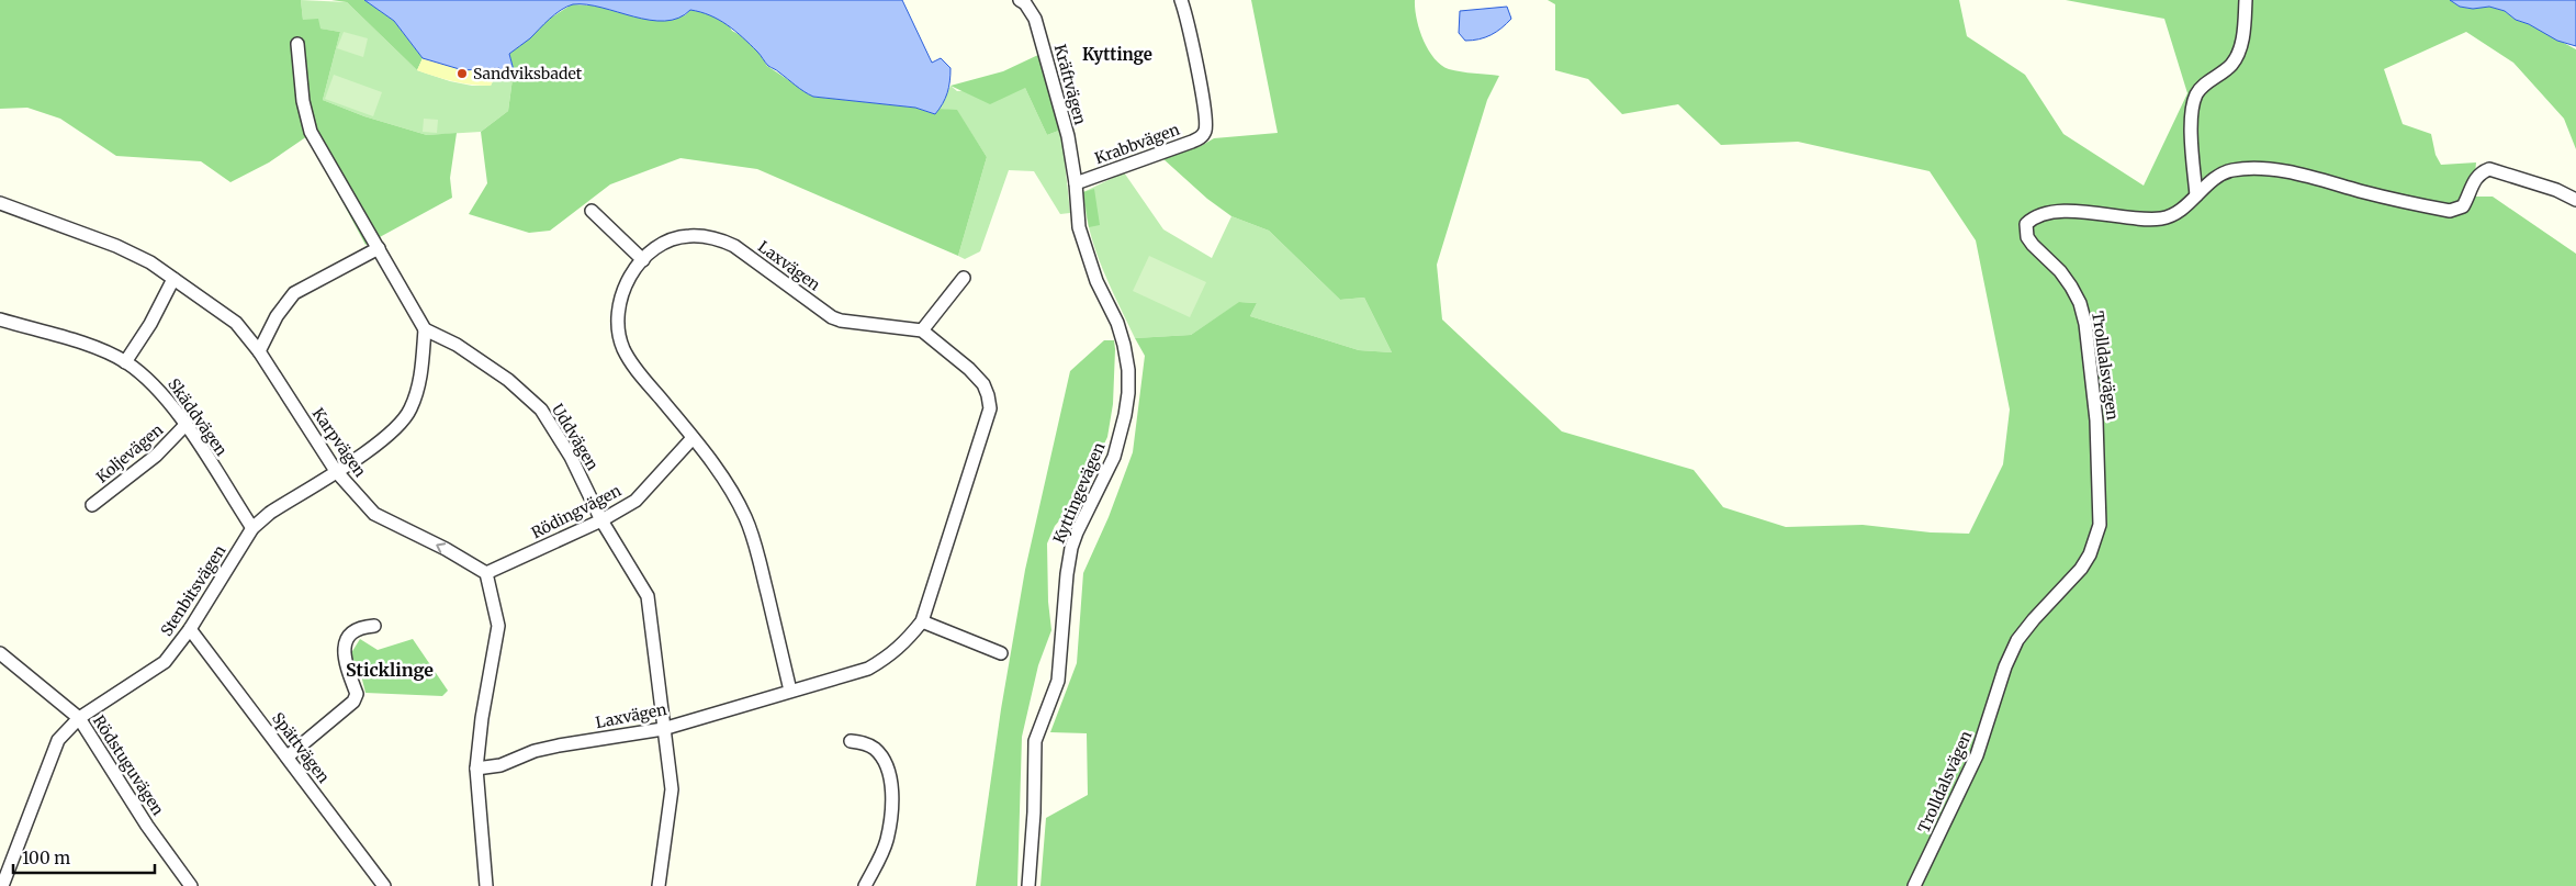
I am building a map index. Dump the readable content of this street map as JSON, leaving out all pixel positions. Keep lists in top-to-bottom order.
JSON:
{
  "streets": {
    "street": [
      "Kräftvägen",
      "Krabbvägen",
      "Laxvägen",
      "Trolldalsvägen",
      "Skäddvägen",
      "Uddvägen",
      "Karpvägen",
      "Koljevägen",
      "Kyttingevägen",
      "Rödingvägen",
      "Stenbitsvägen",
      "Spättvägen",
      "Rödstuguvägen"
    ]
  },
  "crossings": [
    ["Kräftvägen", "Krabbvägen"],
    ["Kräftvägen", "Kyttingevägen"],
    ["Krabbvägen", "Kyttingevägen"],
    ["Laxvägen", "Uddvägen"],
    ["Laxvägen", "Rödingvägen"],
    ["Skäddvägen", "Koljevägen"],
    ["Skäddvägen", "Stenbitsvägen"],
    ["Uddvägen", "Rödingvägen"],
    ["Uddvägen", "Stenbitsvägen"],
    ["Karpvägen", "Rödingvägen"],
    ["Karpvägen", "Stenbitsvägen"],
    ["Stenbitsvägen", "Spättvägen"],
    ["Stenbitsvägen", "Rödstuguvägen"]
  ],
  "districts": ["Kyttinge", "Sticklinge"],
  "places": ["Sandviksbadet"],
  "scale_bar": "100 m"
}
